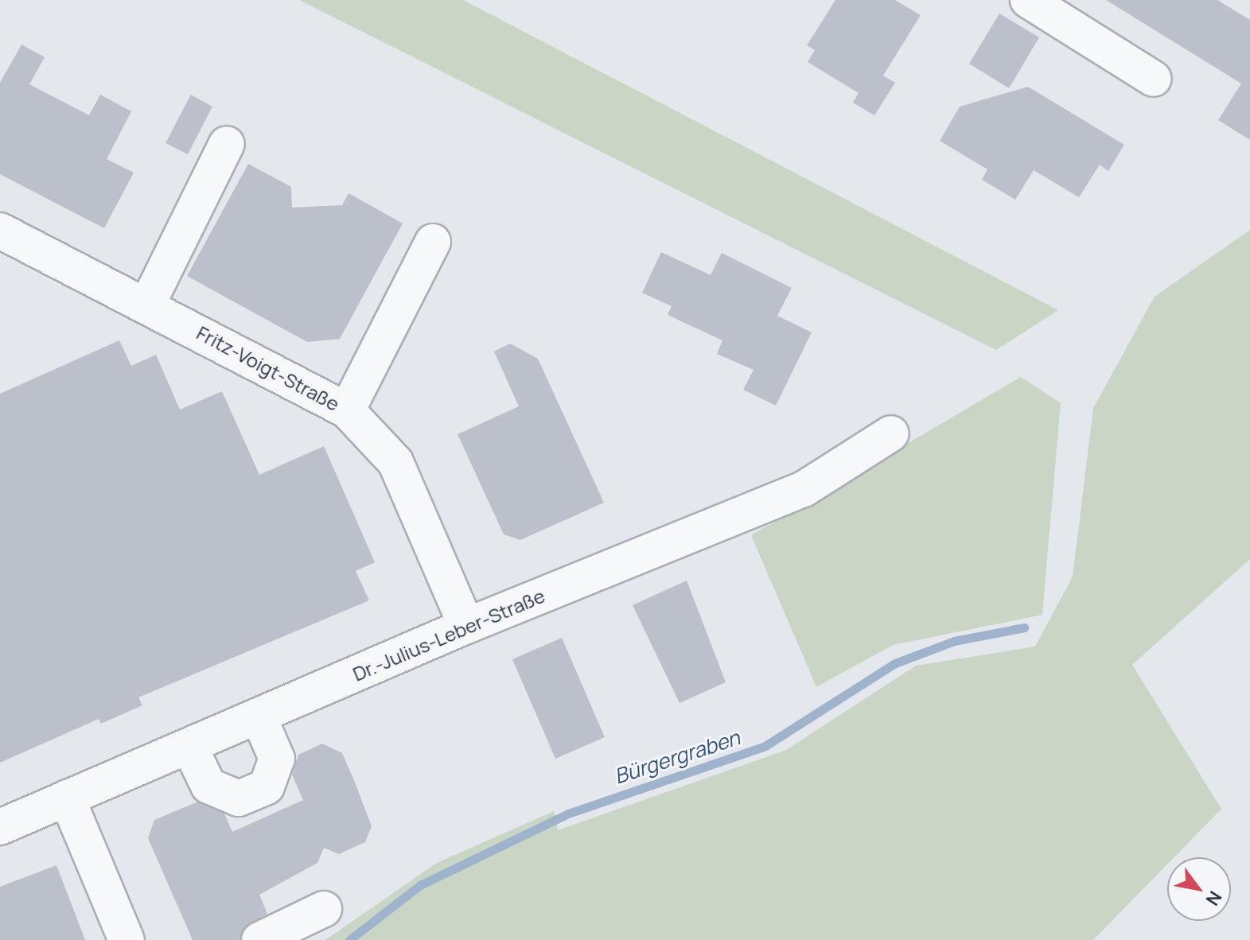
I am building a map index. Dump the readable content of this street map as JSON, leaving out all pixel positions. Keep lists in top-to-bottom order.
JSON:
{
  "streets": {
    "street": ["Fritz-Voigt-Straße", "Dr.-Julius-Leber-Straße"]
  },
  "crossings": [
    ["Fritz-Voigt-Straße", "Dr.-Julius-Leber-Straße"]
  ],
  "water": ["Bürgergraben"],
  "north": "bottom right"
}
